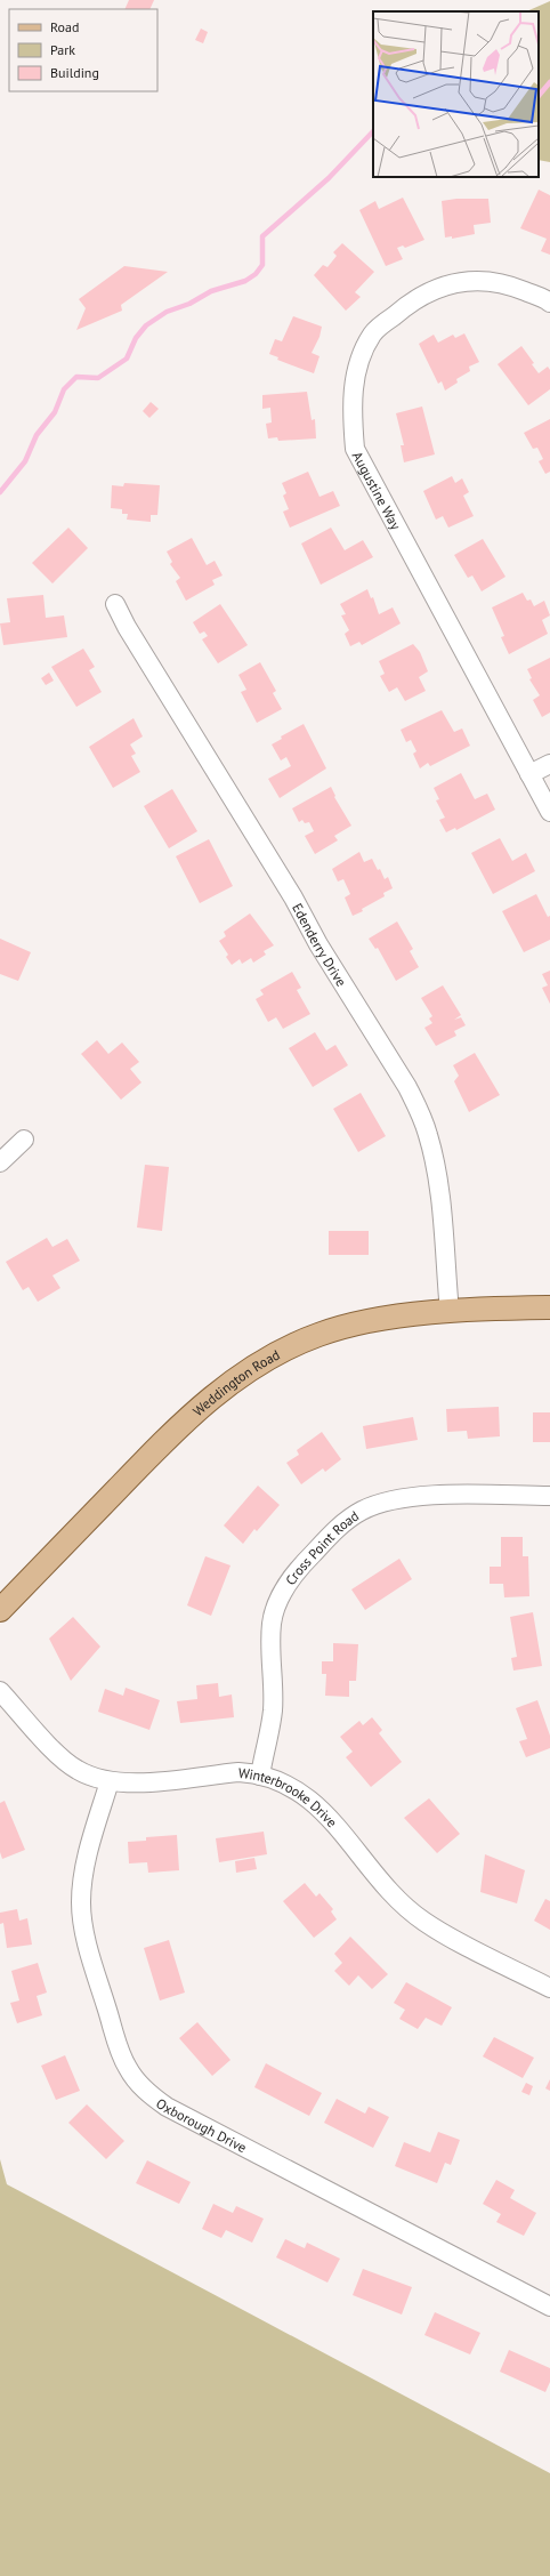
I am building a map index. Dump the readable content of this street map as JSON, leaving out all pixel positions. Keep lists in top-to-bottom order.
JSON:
{
  "streets": {
    "main road": ["Weddington Road"],
    "street": [
      "Augustine Way",
      "Edenderry Drive",
      "Cross Point Road",
      "Winterbrooke Drive",
      "Oxborough Drive"
    ]
  },
  "crossings": [
    ["Edenderry Drive", "Weddington Road"],
    ["Cross Point Road", "Winterbrooke Drive"],
    ["Winterbrooke Drive", "Oxborough Drive"]
  ],
  "legend": ["Road", "Park", "Building"]
}
